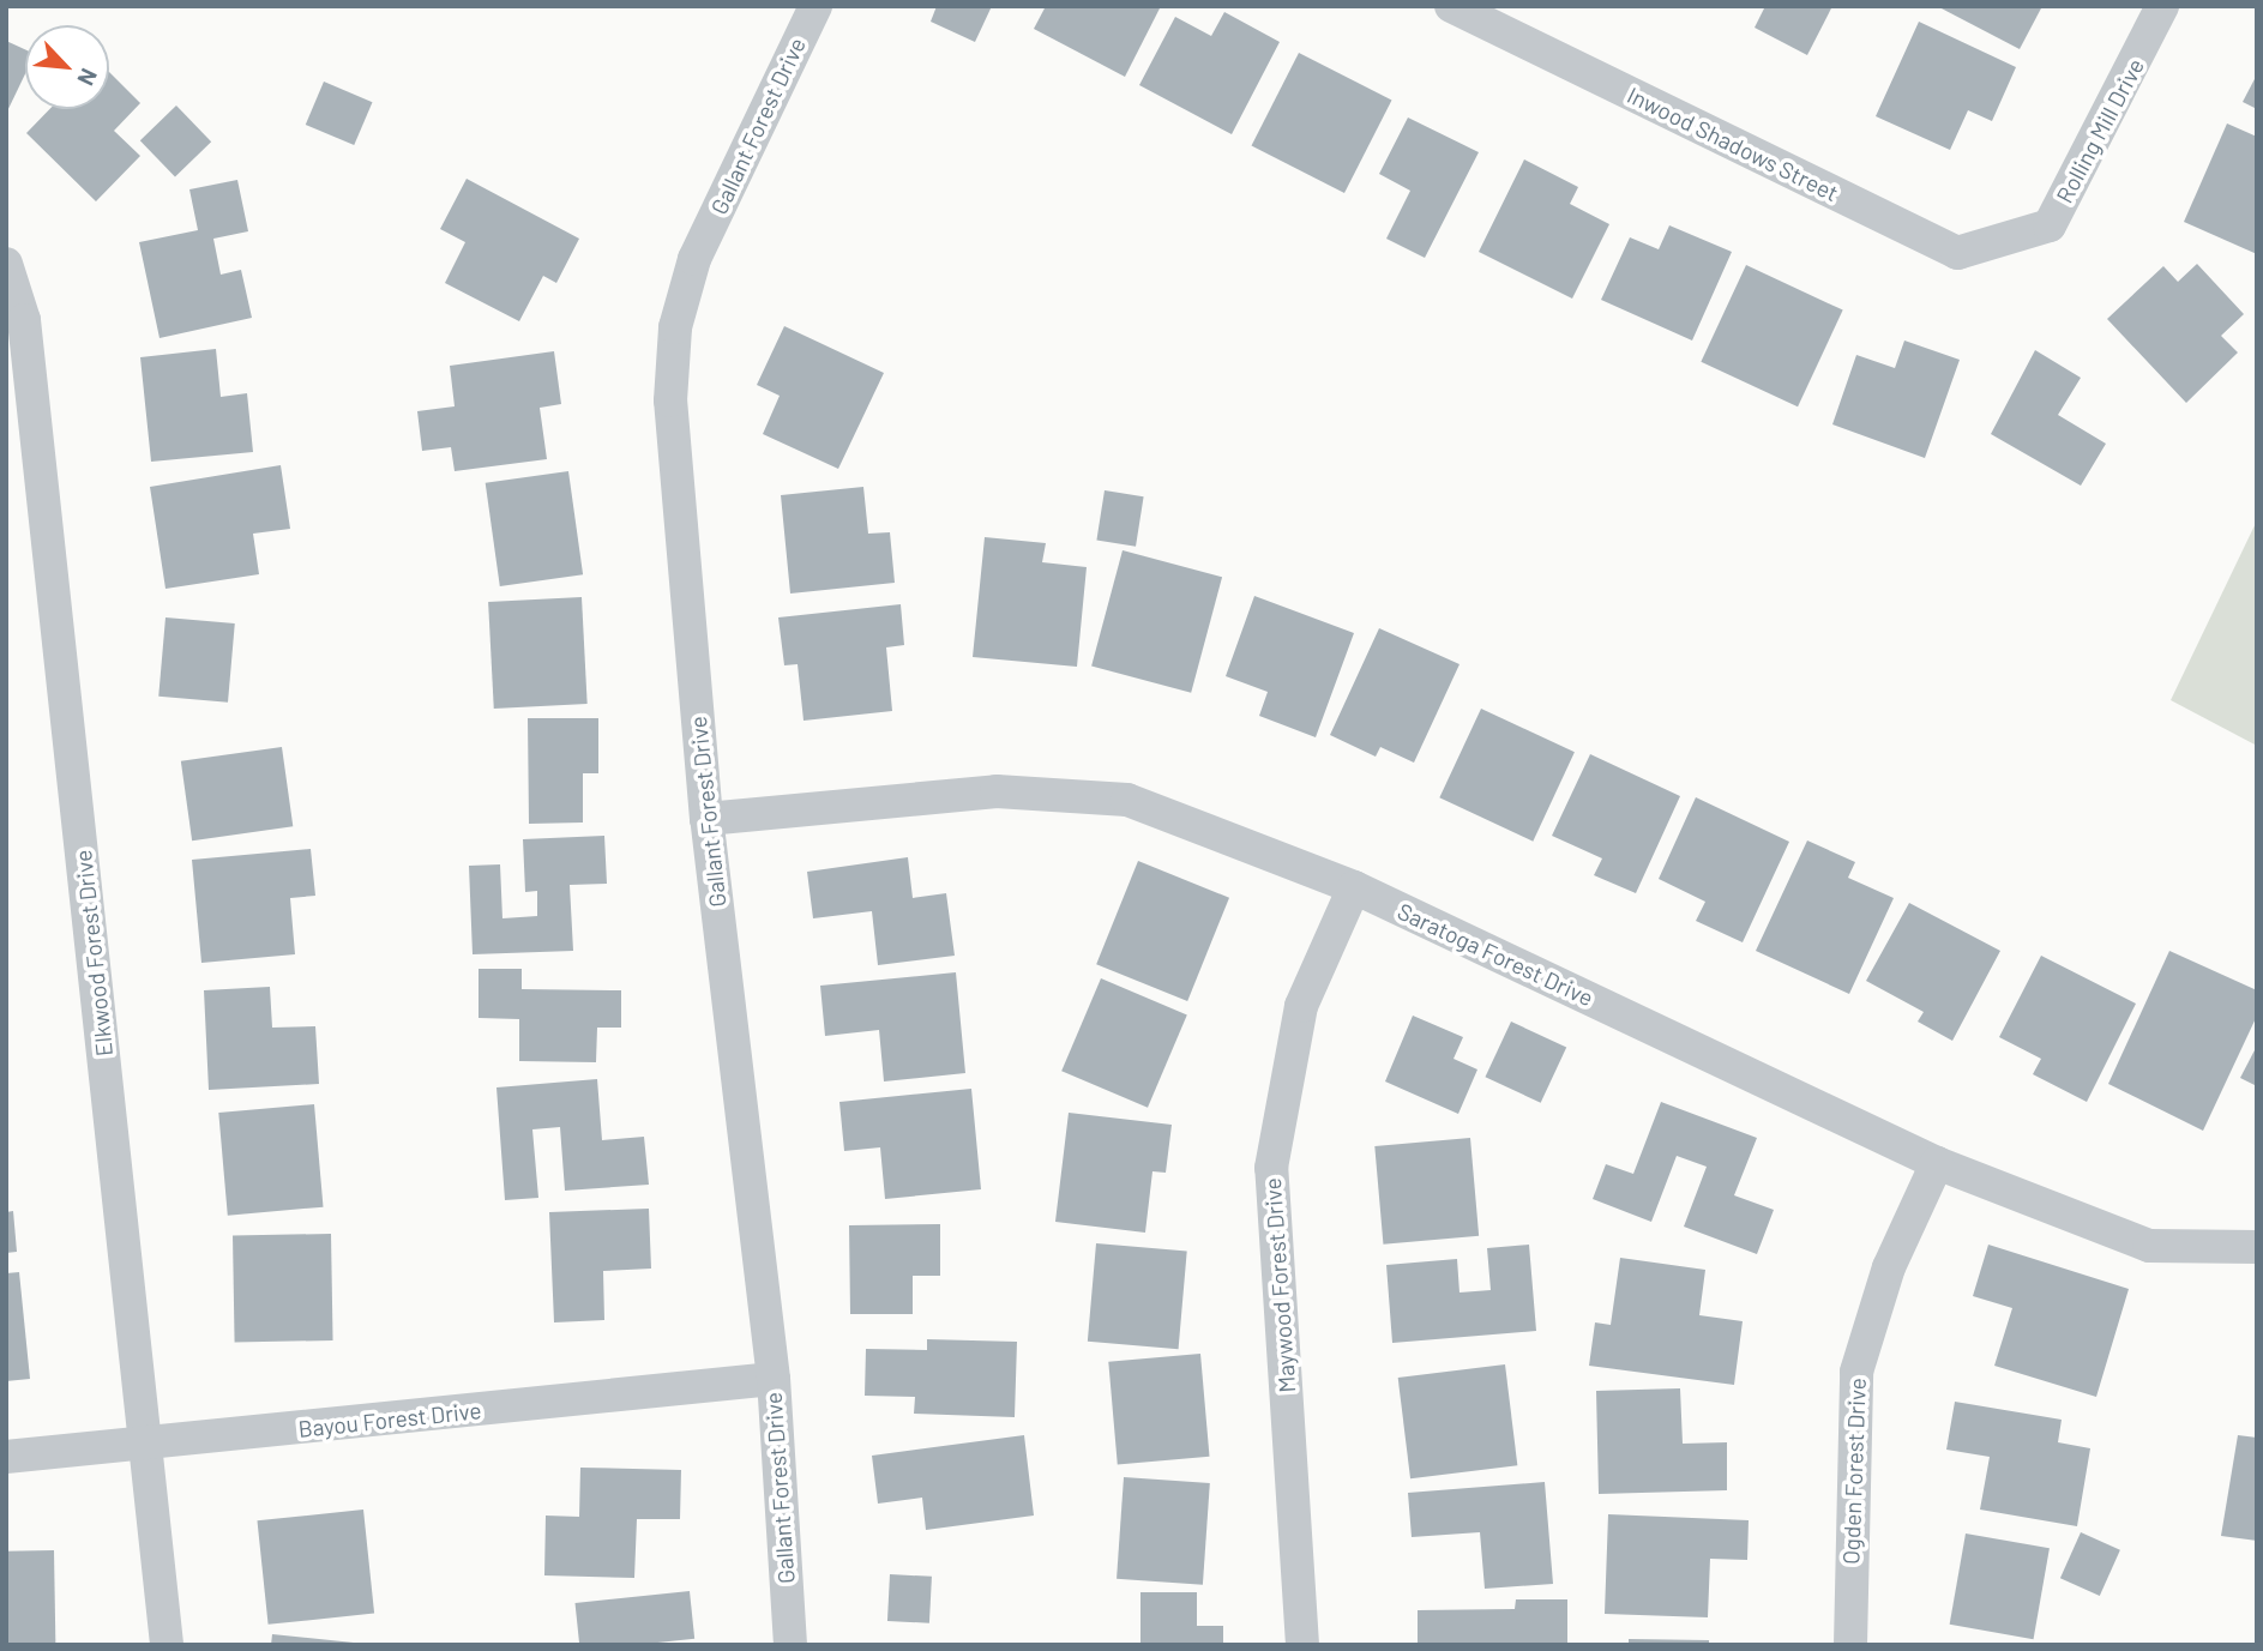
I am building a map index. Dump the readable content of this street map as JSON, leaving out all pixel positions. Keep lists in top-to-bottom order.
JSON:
{
  "streets": {
    "street": [
      "Gallant Forest Drive",
      "Rolling Mill Drive",
      "Inwood Shadows Street",
      "Elkwood Forest Drive",
      "Saratoga Forest Drive",
      "Maywood Forest Drive",
      "Bayou Forest Drive",
      "Ogden Forest Drive"
    ]
  },
  "crossings": [
    ["Gallant Forest Drive", "Saratoga Forest Drive"],
    ["Gallant Forest Drive", "Bayou Forest Drive"],
    ["Rolling Mill Drive", "Inwood Shadows Street"],
    ["Elkwood Forest Drive", "Bayou Forest Drive"],
    ["Saratoga Forest Drive", "Maywood Forest Drive"],
    ["Saratoga Forest Drive", "Ogden Forest Drive"]
  ],
  "north": "bottom right"
}
